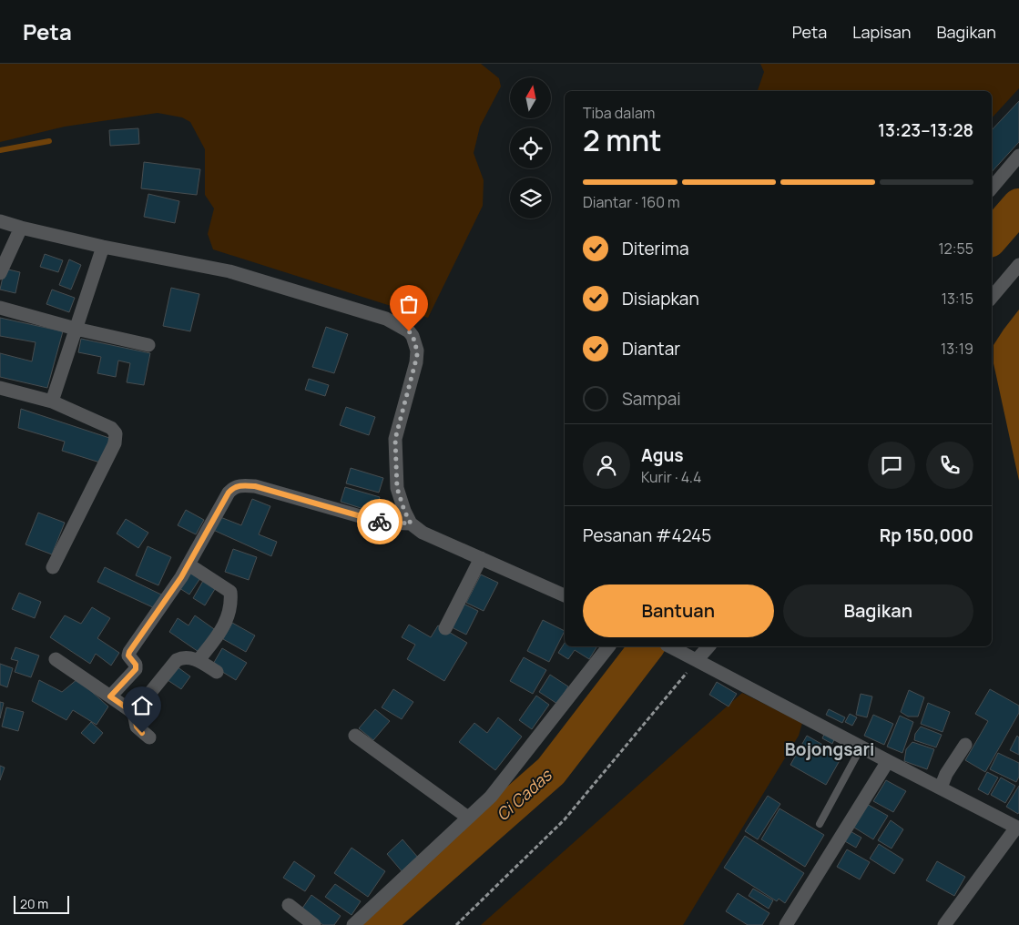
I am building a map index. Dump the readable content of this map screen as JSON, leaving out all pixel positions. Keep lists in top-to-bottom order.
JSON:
{
  "districts": ["Bojongsari"],
  "water": ["Ci Cadas"],
  "scale_bar": "20 m",
  "north": "top",
  "page": {
    "header": "Peta",
    "nav": ["Peta", "Lapisan", "Bagikan"],
    "heading": ["2 mnt", "Tiba dalam", "13:23–13:28"],
    "panel": [
      "Agus",
      "Kurir · 4.4",
      "Pesanan #4245",
      "Rp 150,000"
    ],
    "bar": "Diantar · 160 m",
    "list": [
      ["Diterima", "12:55"],
      ["Disiapkan", "13:15"],
      ["Diantar", "13:19"],
      "Sampai"
    ],
    "buttons": ["Bantuan", "Bagikan"],
    "scale": "20 m"
  }
}
